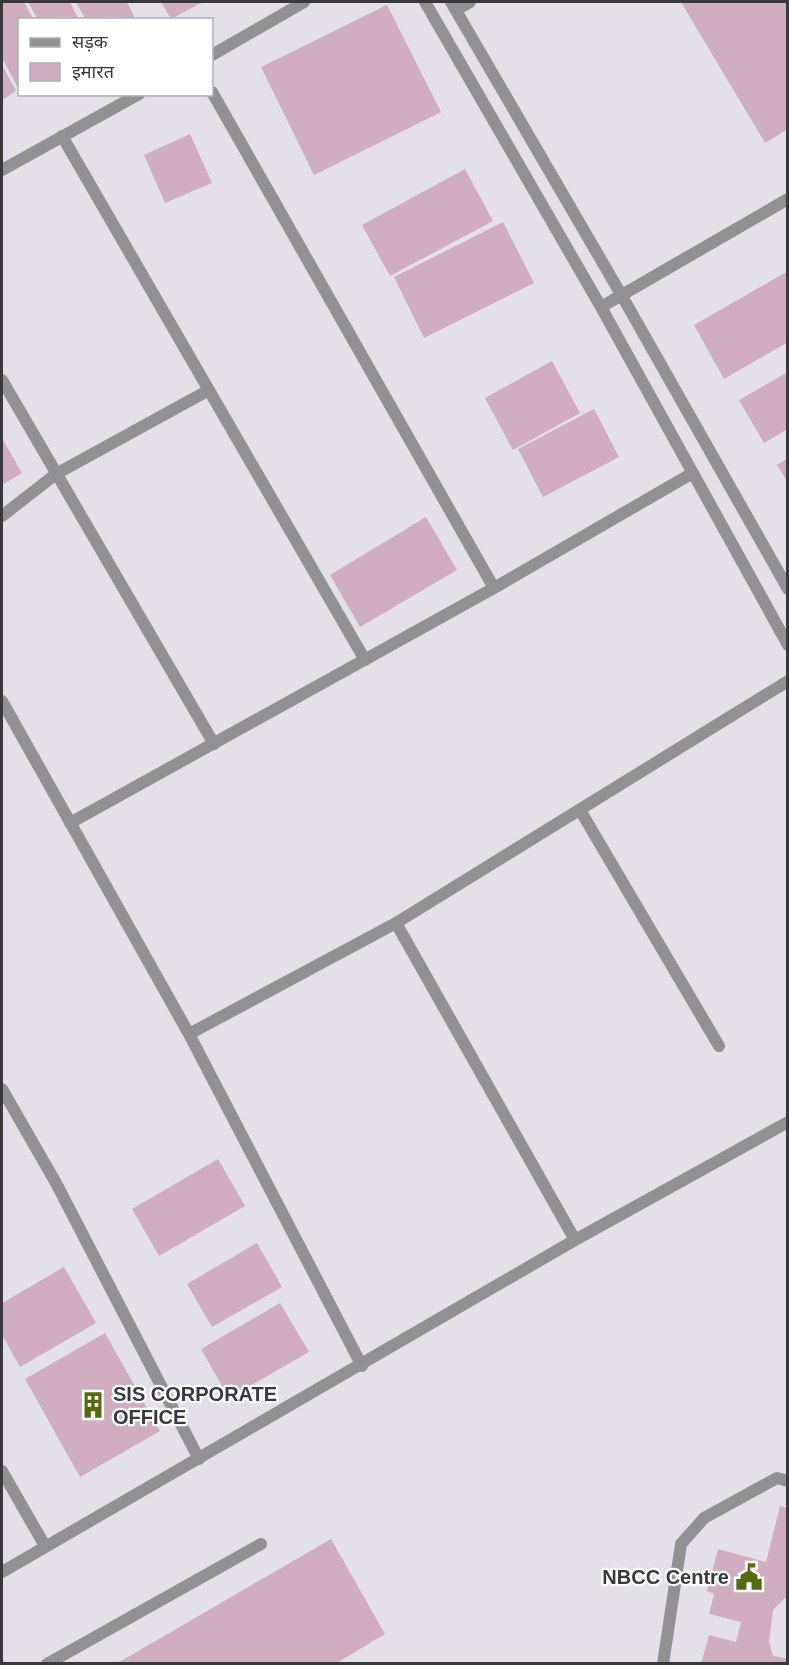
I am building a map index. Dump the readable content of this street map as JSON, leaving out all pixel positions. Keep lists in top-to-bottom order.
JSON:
{
  "places": {
    "building": ["SIS CORPORATE OFFICE"],
    "public building": ["NBCC Centre"]
  },
  "legend": ["सड़क", "इमारत"]
}
